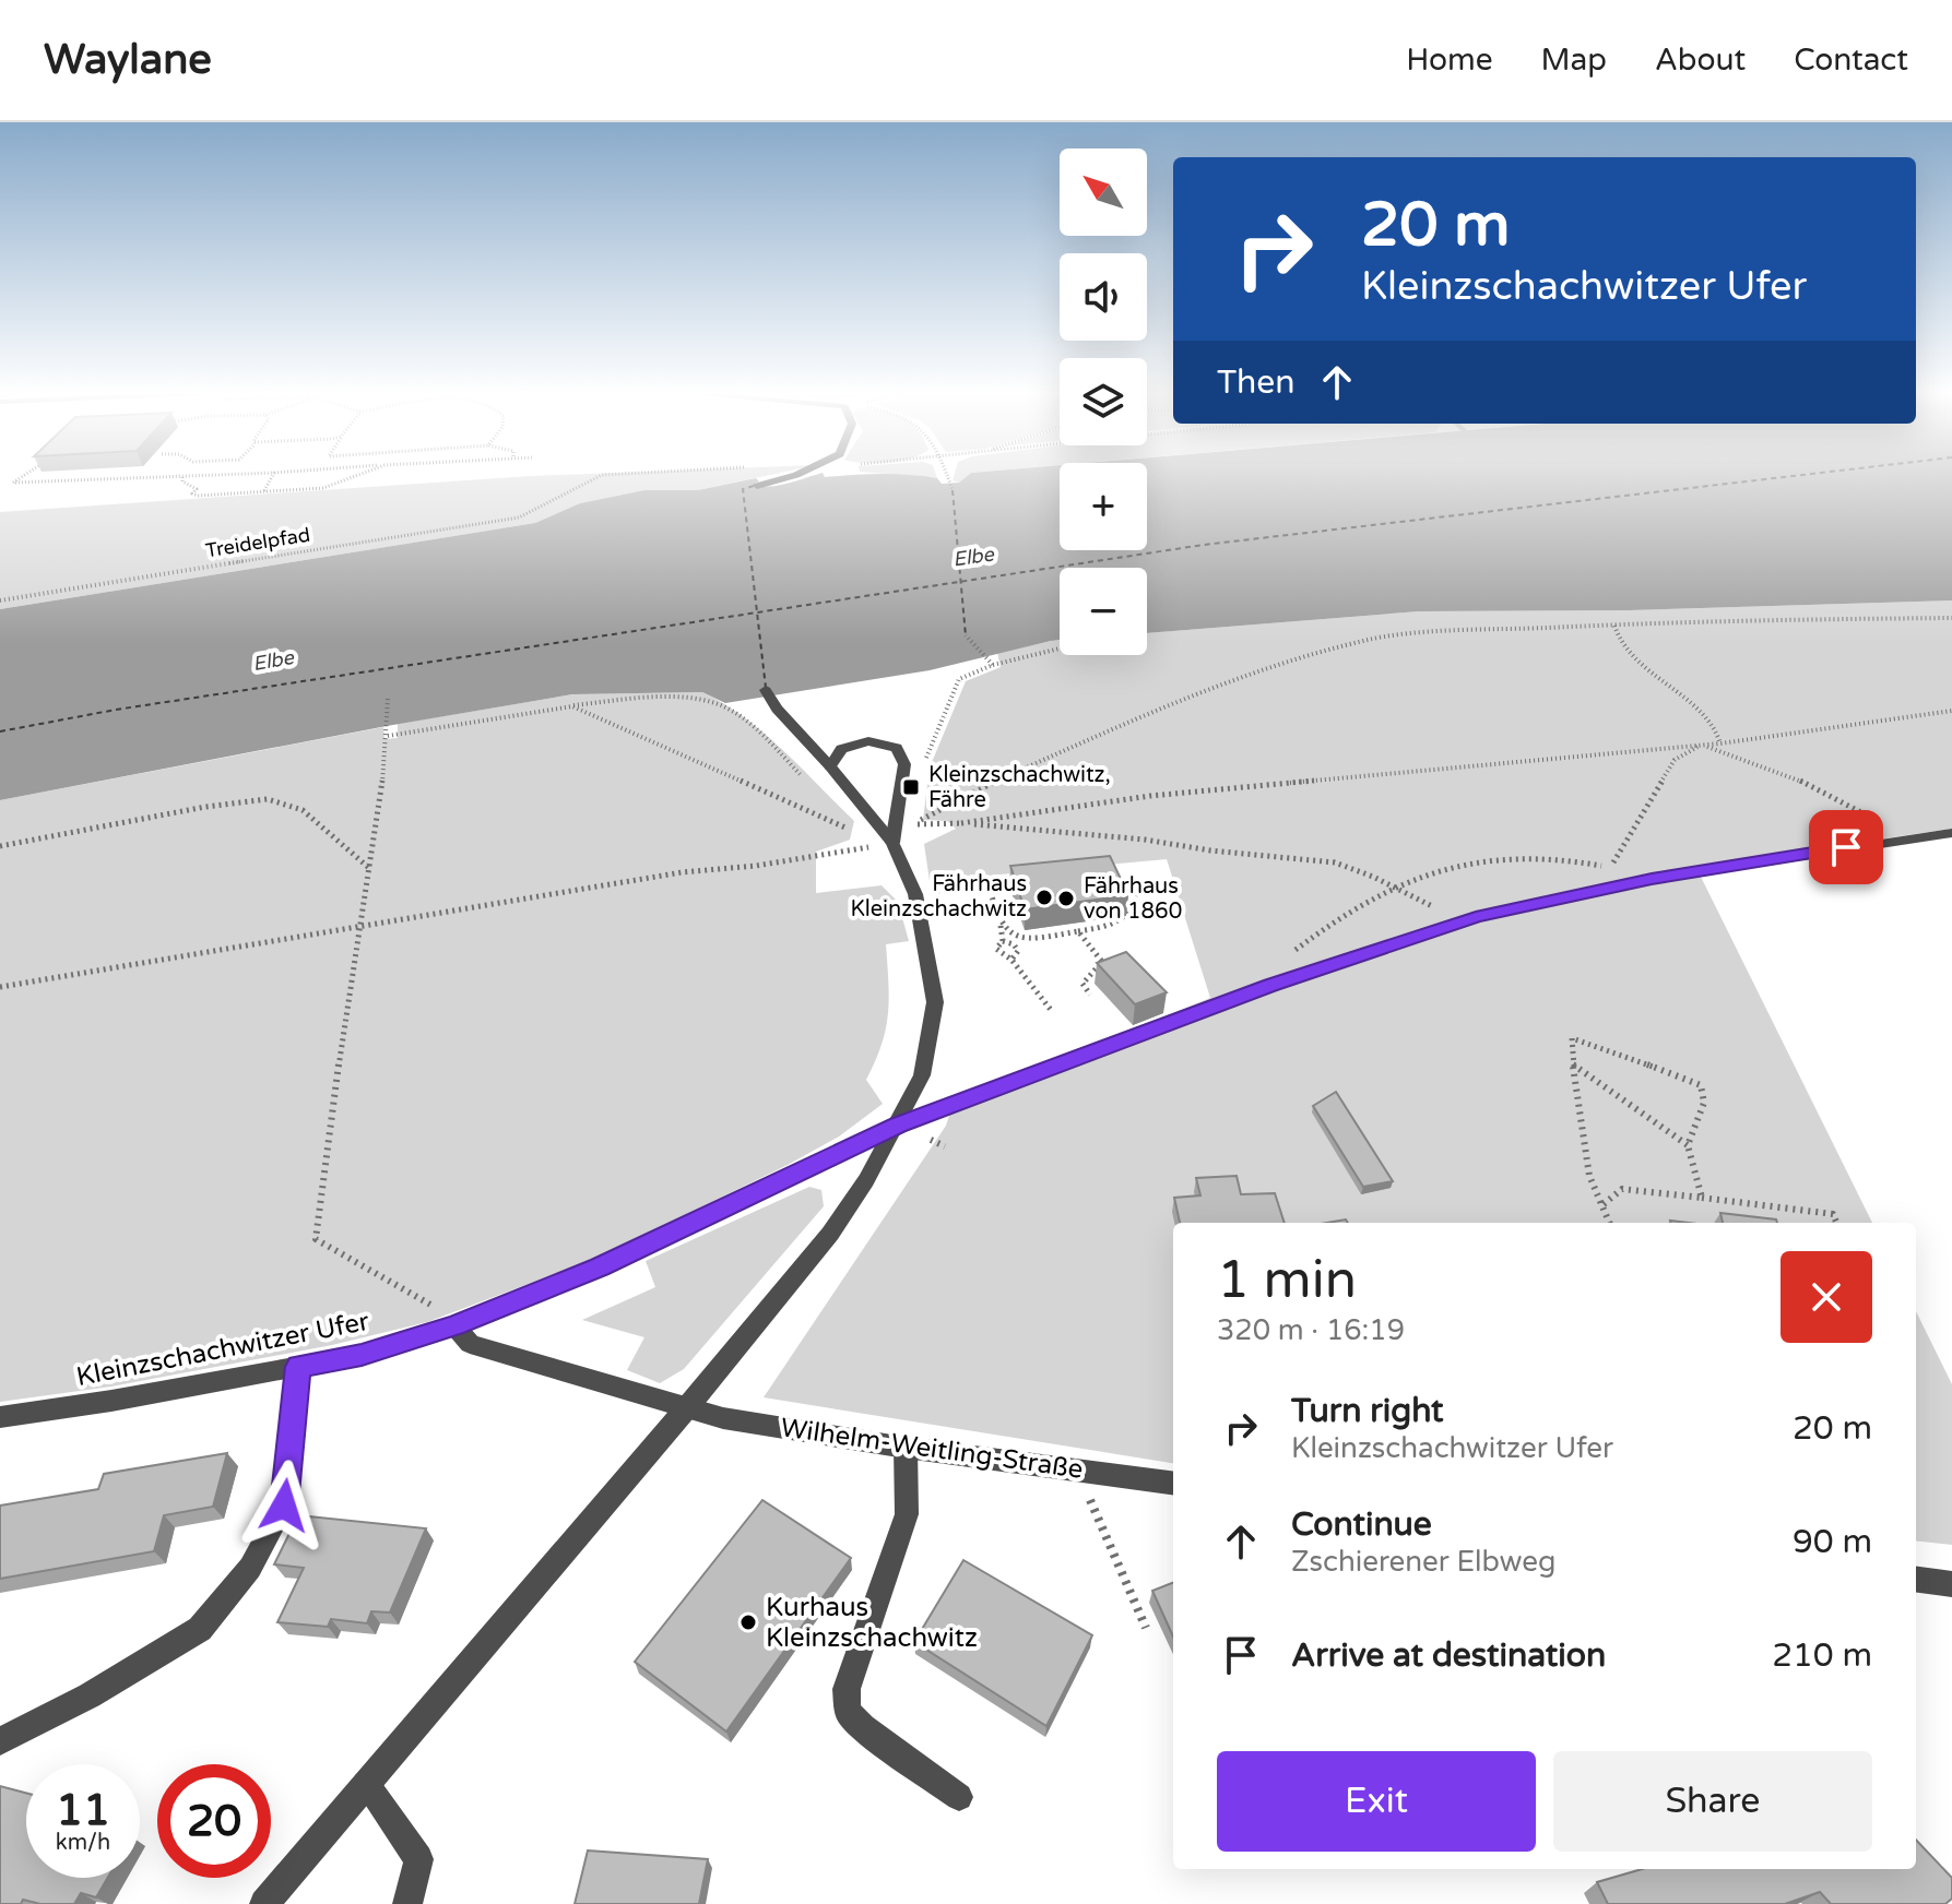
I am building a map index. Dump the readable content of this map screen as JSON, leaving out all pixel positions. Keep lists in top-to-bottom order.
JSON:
{
  "streets": {
    "street": ["Kleinzschachwitzer Ufer", "Wilhelm-Weitling-Straße"],
    "path": ["Treidelpfad"]
  },
  "water": ["Elbe"],
  "places": {
    "transit": ["Kleinzschachwitz, Fähre"],
    "other": ["Fährhaus Kleinzschachwitz", "Fährhaus von 1860", "Kurhaus Kleinzschachwitz"]
  },
  "north": "top left",
  "page": {
    "header": "Waylane",
    "nav": [
      "Home",
      "Map",
      "About",
      "Contact"
    ],
    "map_buttons": ["+", "−"],
    "turn": ["20 m", "Kleinzschachwitzer Ufer"],
    "then": "Then",
    "heading": ["1 min", "320 m · 16:19"],
    "list": [
      {
        "name": "Turn right",
        "note": "Kleinzschachwitzer Ufer",
        "value": "20 m"
      },
      {
        "name": "Continue",
        "note": "Zschierener Elbweg",
        "value": "90 m"
      },
      {
        "name": "Arrive at destination",
        "value": "210 m"
      }
    ],
    "buttons": ["Exit", "Share"],
    "speed": "11 km/h",
    "limit": "20"
  }
}
